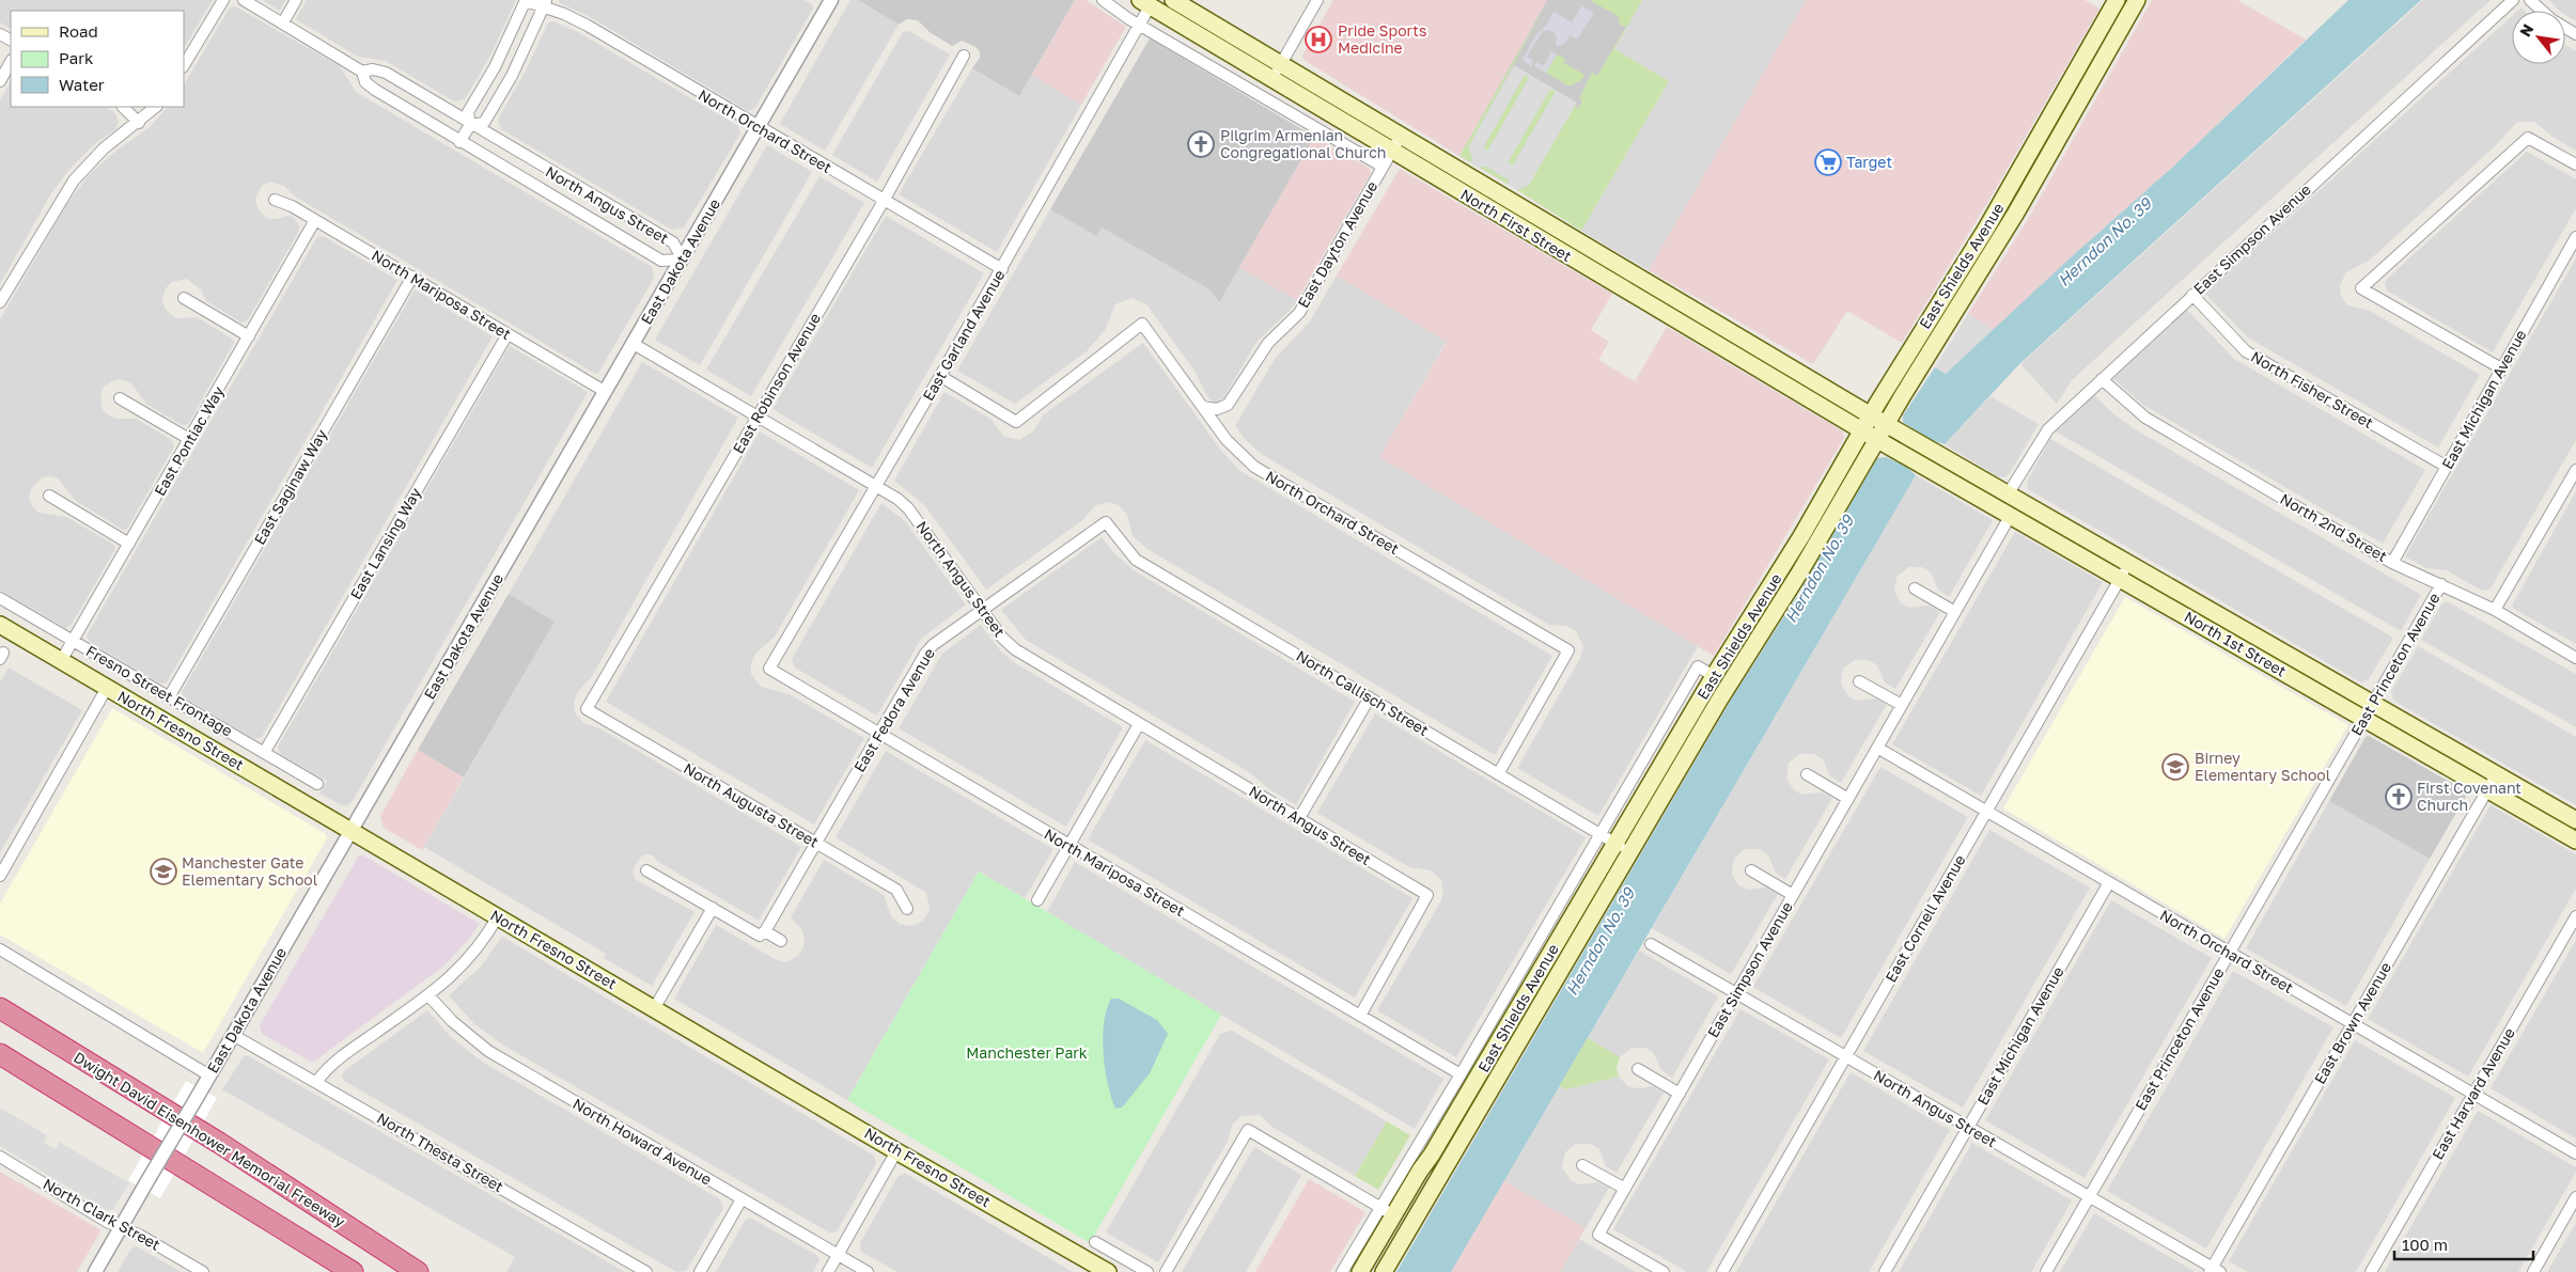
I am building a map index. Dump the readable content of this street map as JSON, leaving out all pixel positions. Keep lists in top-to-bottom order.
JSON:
{
  "streets": {
    "highway": ["Dwight David Eisenhower Memorial Freeway"],
    "main road": [
      "North First Street",
      "East Shields Avenue",
      "North 1st Street",
      "North Fresno Street"
    ],
    "street": [
      "North Orchard Street",
      "North Angus Street",
      "East Simpson Avenue",
      "East Dayton Avenue",
      "East Dakota Avenue",
      "North Mariposa Street",
      "East Garland Avenue",
      "East Robinson Avenue",
      "North Fisher Street",
      "East Michigan Avenue",
      "East Pontiac Way",
      "East Saginaw Way",
      "North 2nd Street",
      "East Lansing Way",
      "East Princeton Avenue",
      "Fresno Street Frontage",
      "North Callisch Street",
      "East Fedora Avenue",
      "North Augusta Street",
      "East Cornell Avenue",
      "East Brown Avenue",
      "East Harvard Avenue",
      "North Howard Avenue",
      "North Thesta Street",
      "North Clark Street"
    ]
  },
  "crossings": [
    ["North Orchard Street", "East Simpson Avenue"],
    ["North Orchard Street", "East Dayton Avenue"],
    ["North Orchard Street", "East Dakota Avenue"],
    ["North Orchard Street", "East Garland Avenue"],
    ["North Orchard Street", "East Robinson Avenue"],
    ["North Orchard Street", "East Michigan Avenue"],
    ["North Orchard Street", "East Princeton Avenue"],
    ["North Orchard Street", "North Callisch Street"],
    ["North Orchard Street", "East Cornell Avenue"],
    ["North Orchard Street", "East Brown Avenue"],
    ["North Orchard Street", "East Harvard Avenue"],
    ["North Angus Street", "East Simpson Avenue"],
    ["North Angus Street", "East Dakota Avenue"],
    ["North Angus Street", "North Mariposa Street"],
    ["North Angus Street", "East Garland Avenue"],
    ["North Angus Street", "East Robinson Avenue"],
    ["North Angus Street", "East Michigan Avenue"],
    ["North Angus Street", "East Princeton Avenue"],
    ["North Angus Street", "East Fedora Avenue"],
    ["North Angus Street", "East Cornell Avenue"],
    ["North Angus Street", "East Brown Avenue"],
    ["North First Street", "East Dayton Avenue"],
    ["North First Street", "East Shields Avenue"],
    ["North First Street", "East Garland Avenue"],
    ["North First Street", "North 1st Street"],
    ["East Simpson Avenue", "North Fisher Street"],
    ["East Simpson Avenue", "North 2nd Street"],
    ["East Simpson Avenue", "North 1st Street"],
    ["East Dakota Avenue", "North Mariposa Street"],
    ["East Dakota Avenue", "North Fresno Street"],
    ["East Dakota Avenue", "North Thesta Street"],
    ["East Dakota Avenue", "North Clark Street"],
    ["East Shields Avenue", "North Callisch Street"],
    ["North Mariposa Street", "East Garland Avenue"],
    ["North Mariposa Street", "East Pontiac Way"],
    ["North Mariposa Street", "East Saginaw Way"],
    ["North Mariposa Street", "East Lansing Way"],
    ["North Mariposa Street", "East Fedora Avenue"],
    ["East Robinson Avenue", "North Augusta Street"],
    ["North Fisher Street", "East Michigan Avenue"],
    ["East Michigan Avenue", "North 2nd Street"],
    ["East Pontiac Way", "Fresno Street Frontage"],
    ["East Pontiac Way", "North Fresno Street"],
    ["East Saginaw Way", "Fresno Street Frontage"],
    ["North 2nd Street", "East Princeton Avenue"],
    ["East Lansing Way", "Fresno Street Frontage"],
    ["North 1st Street", "East Princeton Avenue"],
    ["North 1st Street", "East Cornell Avenue"],
    ["North 1st Street", "East Brown Avenue"],
    ["North Callisch Street", "East Fedora Avenue"],
    ["East Fedora Avenue", "North Augusta Street"]
  ],
  "water": ["Herndon No. 39"],
  "parks": ["Manchester Park"],
  "places": {
    "hospital": ["Pride Sports Medicine"],
    "church": ["Pilgrim Armenian Congregational Church", "First Covenant Church"],
    "supermarket": ["Target"],
    "school or university": ["Birney Elementary School", "Manchester Gate Elementary School"]
  },
  "legend": ["Road", "Park", "Water"],
  "scale_bar": "100 m",
  "north": "top left"
}
